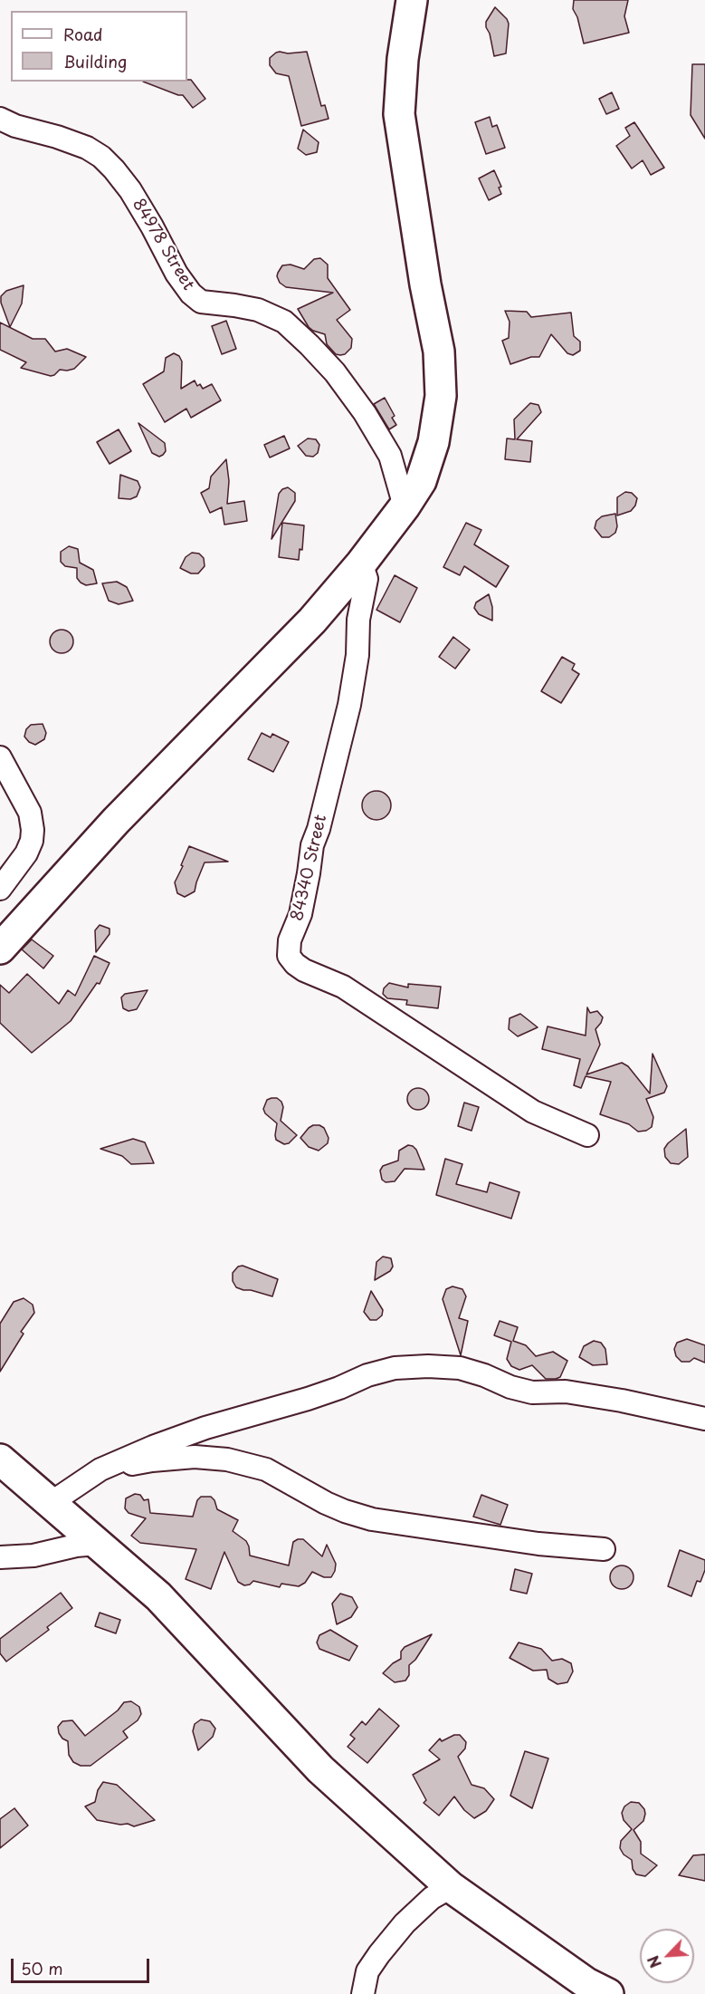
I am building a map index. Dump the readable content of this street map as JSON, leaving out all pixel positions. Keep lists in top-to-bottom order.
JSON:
{
  "streets": {
    "street": ["84978 Street", "84340 Street"]
  },
  "legend": ["Road", "Building"],
  "scale_bar": "50 m",
  "north": "bottom left"
}
